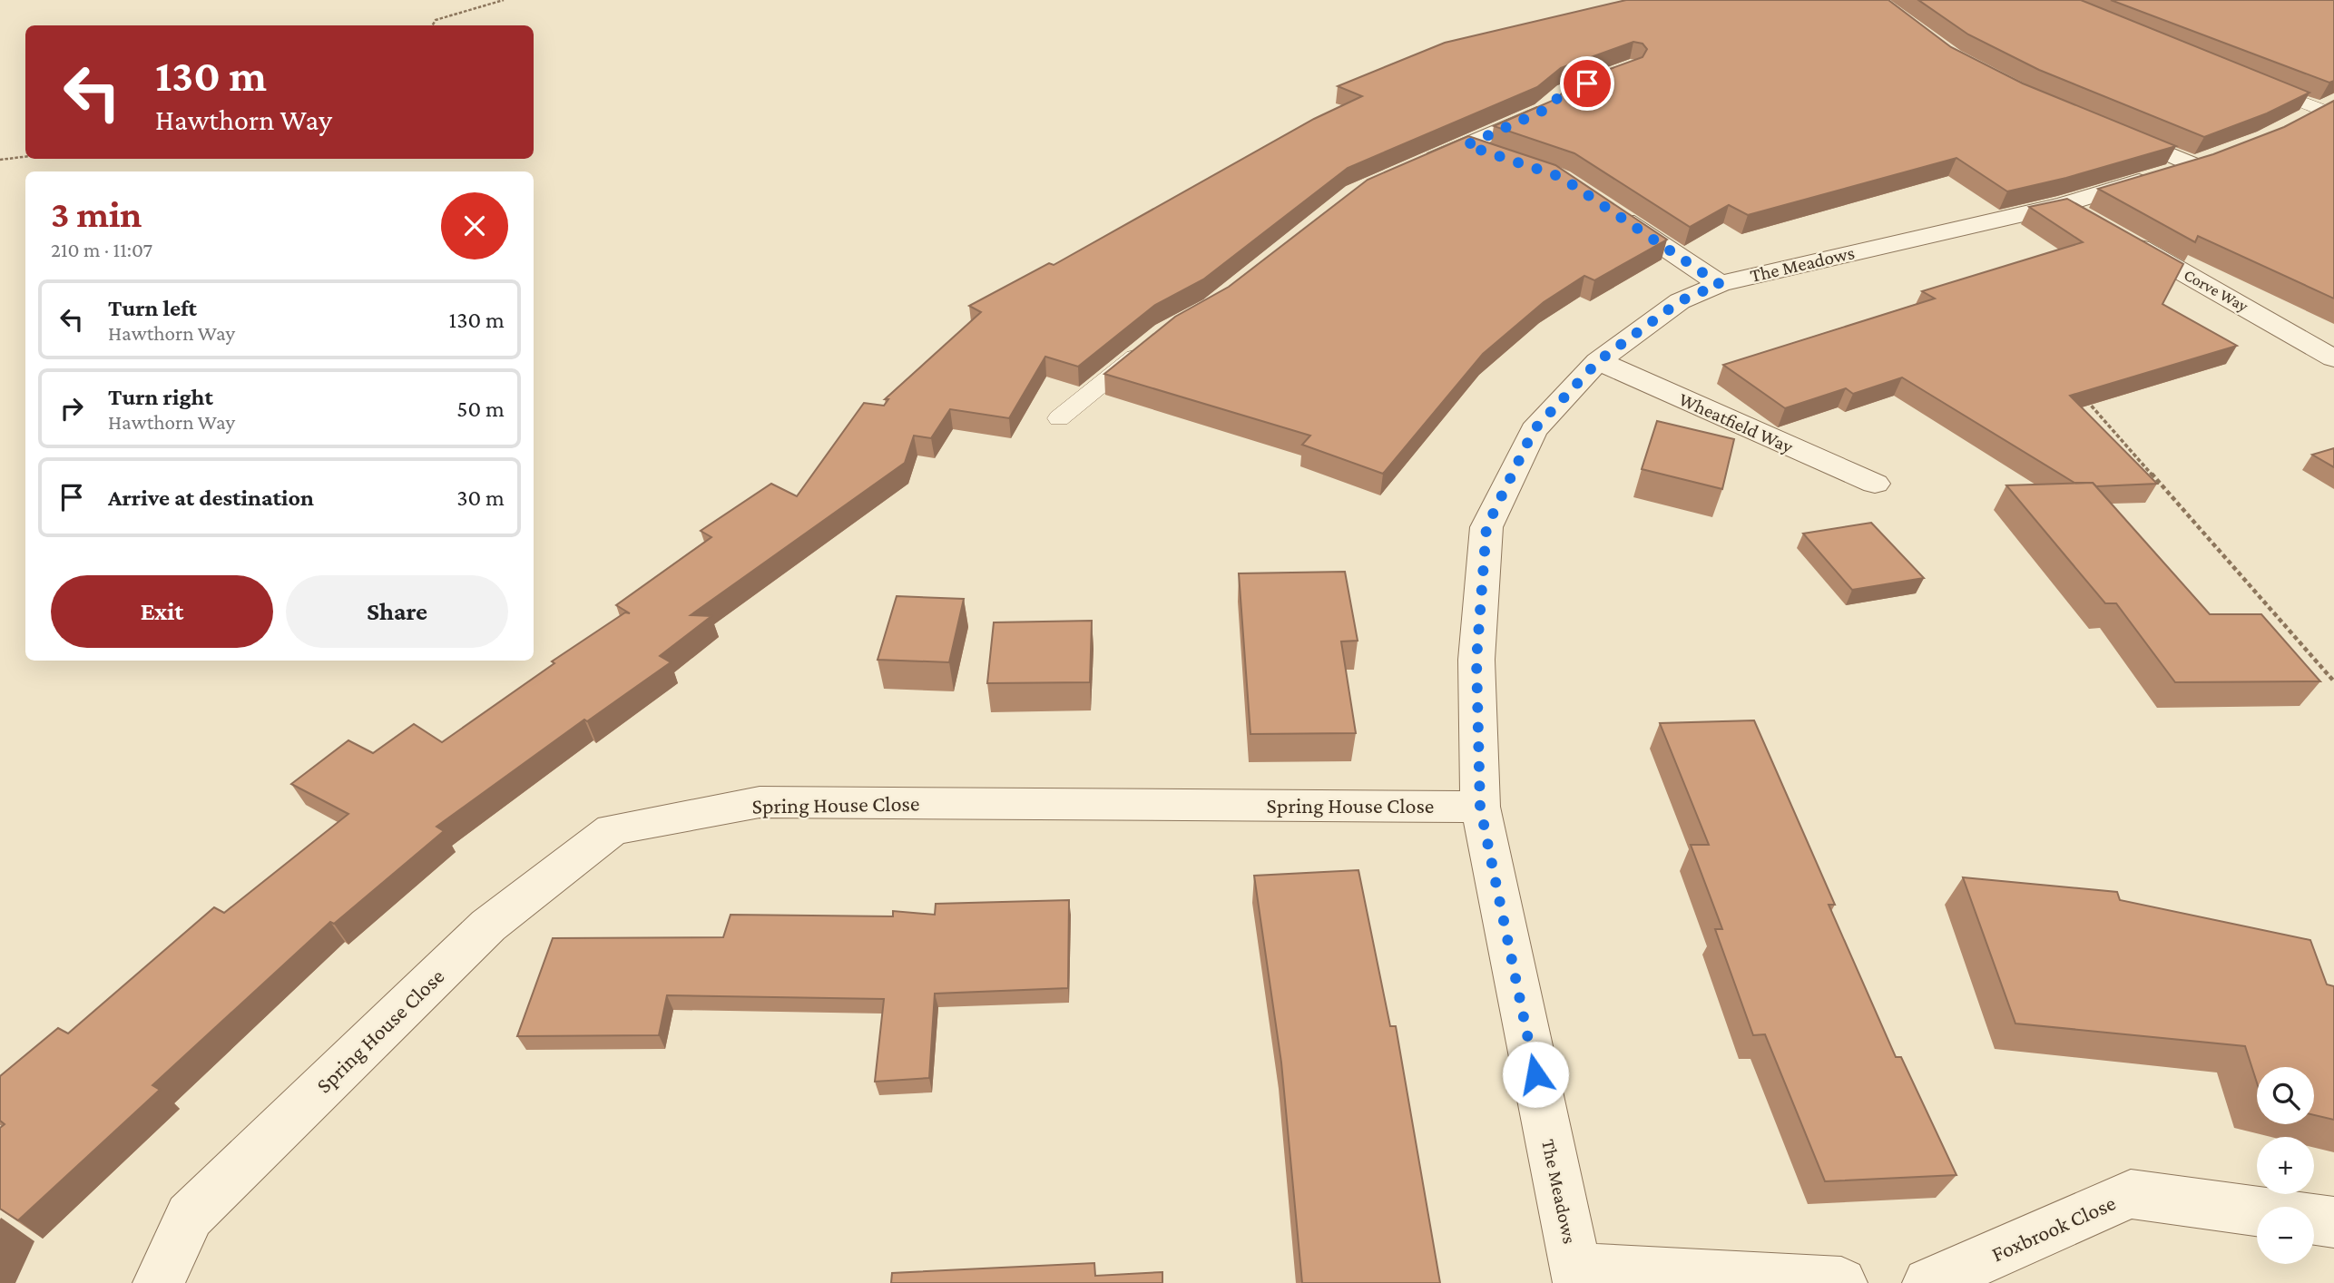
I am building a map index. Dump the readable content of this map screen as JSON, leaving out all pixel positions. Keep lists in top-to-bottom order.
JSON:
{
  "streets": {
    "street": [
      "The Meadows",
      "Corve Way",
      "Wheatfield Way",
      "Spring House Close",
      "Foxbrook Close"
    ]
  },
  "crossings": [
    ["The Meadows", "Corve Way"],
    ["The Meadows", "Wheatfield Way"],
    ["The Meadows", "Spring House Close"]
  ],
  "page": {
    "turn": ["130 m", "Hawthorn Way"],
    "heading": ["3 min", "210 m · 11:07"],
    "list": [
      {
        "name": "Turn left",
        "note": "Hawthorn Way",
        "value": "130 m"
      },
      {
        "name": "Turn right",
        "note": "Hawthorn Way",
        "value": "50 m"
      },
      {
        "name": "Arrive at destination",
        "value": "30 m"
      }
    ],
    "buttons": ["Exit", "Share"],
    "map_buttons": ["+", "−"]
  }
}
